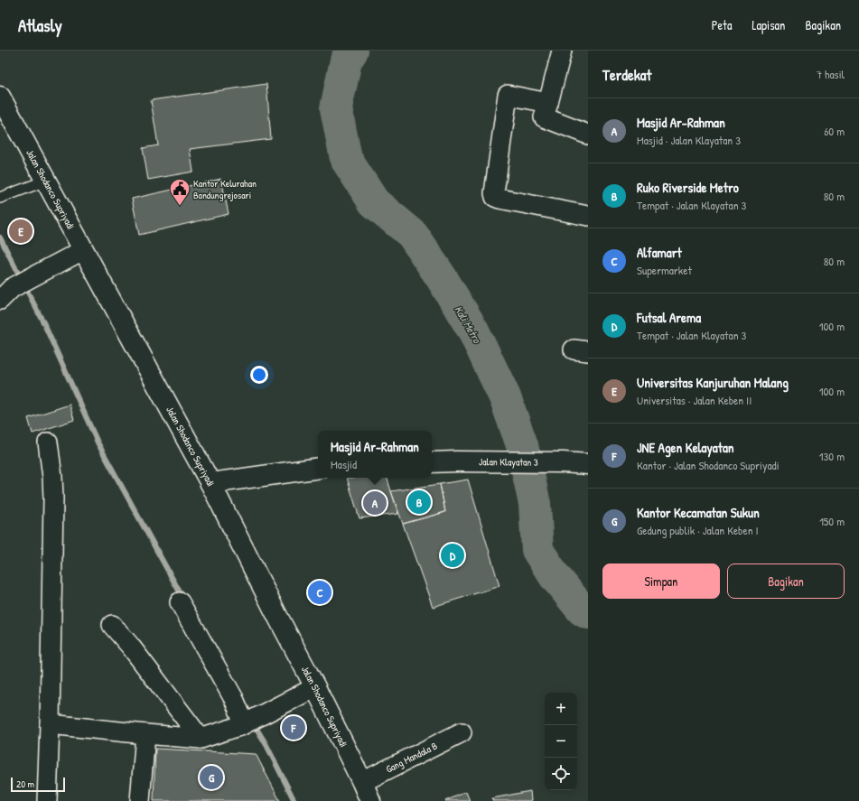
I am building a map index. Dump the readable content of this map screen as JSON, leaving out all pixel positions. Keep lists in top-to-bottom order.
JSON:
{
  "streets": {
    "main road": ["Jalan Shodanco Supriyadi", "Jalan Klayatan 3"],
    "street": ["Gang Mandala B"]
  },
  "crossings": [
    ["Jalan Shodanco Supriyadi", "Gang Mandala B"]
  ],
  "water": ["Kali Metro"],
  "places": {
    "public building": ["Kantor Kelurahan Bandungrejosari"]
  },
  "scale_bar": "20 m",
  "page": {
    "header": "Atlasly",
    "nav": ["Peta", "Lapisan", "Bagikan"],
    "heading": ["Terdekat", "7 hasil"],
    "list": [
      {
        "mark": "A",
        "name": "Masjid Ar-Rahman",
        "note": "Masjid · Jalan Klayatan 3",
        "value": "60 m"
      },
      {
        "mark": "B",
        "name": "Ruko Riverside Metro",
        "note": "Tempat · Jalan Klayatan 3",
        "value": "80 m"
      },
      {
        "mark": "C",
        "name": "Alfamart",
        "note": "Supermarket",
        "value": "80 m"
      },
      {
        "mark": "D",
        "name": "Futsal Arema",
        "note": "Tempat · Jalan Klayatan 3",
        "value": "100 m"
      },
      {
        "mark": "E",
        "name": "Universitas Kanjuruhan Malang",
        "note": "Universitas · Jalan Keben II",
        "value": "100 m"
      },
      {
        "mark": "F",
        "name": "JNE Agen Kelayatan",
        "note": "Kantor · Jalan Shodanco Supriyadi",
        "value": "130 m"
      },
      {
        "mark": "G",
        "name": "Kantor Kecamatan Sukun",
        "note": "Gedung publik · Jalan Keben I",
        "value": "150 m"
      }
    ],
    "pins": [
      "E",
      "B",
      "A",
      "D",
      "C",
      "F",
      "G"
    ],
    "popup": ["Masjid Ar-Rahman", "Masjid"],
    "buttons": ["Simpan", "Bagikan"],
    "map_buttons": ["+", "−"],
    "scale": "20 m"
  }
}
